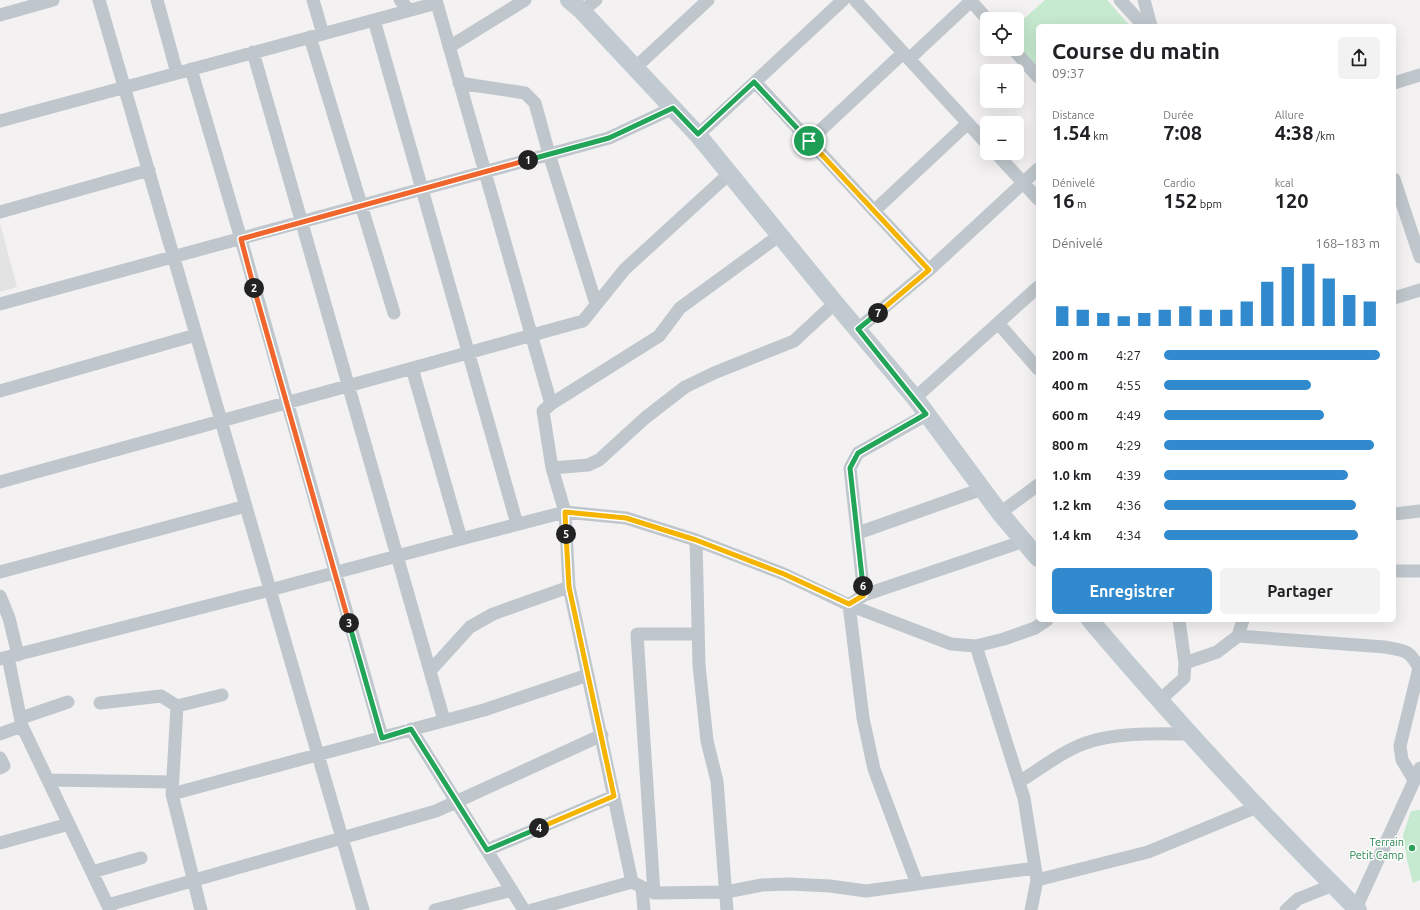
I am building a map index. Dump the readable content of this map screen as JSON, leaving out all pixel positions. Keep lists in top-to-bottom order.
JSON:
{
  "places": ["Terrain Petit Camp"],
  "page": {
    "map_buttons": ["+", "−"],
    "heading": ["Course du matin", "09:37"],
    "stats": [
      ["Distance", "1.54 km"],
      ["Durée", "7:08"],
      ["Allure", "4:38 /km"],
      ["Dénivelé", "16 m"],
      ["Cardio", "152 bpm"],
      ["kcal", "120"]
    ],
    "pins": [
      "1",
      "2",
      "7",
      "5",
      "6",
      "3",
      "4"
    ],
    "chart": ["Dénivelé", "168–183 m"],
    "list": [
      {
        "name": "200 m",
        "note": "4:27"
      },
      {
        "name": "400 m",
        "note": "4:55"
      },
      {
        "name": "600 m",
        "note": "4:49"
      },
      {
        "name": "800 m",
        "note": "4:29"
      },
      {
        "name": "1.0 km",
        "note": "4:39"
      },
      {
        "name": "1.2 km",
        "note": "4:36"
      },
      {
        "name": "1.4 km",
        "note": "4:34"
      }
    ],
    "buttons": ["Enregistrer", "Partager"]
  }
}
